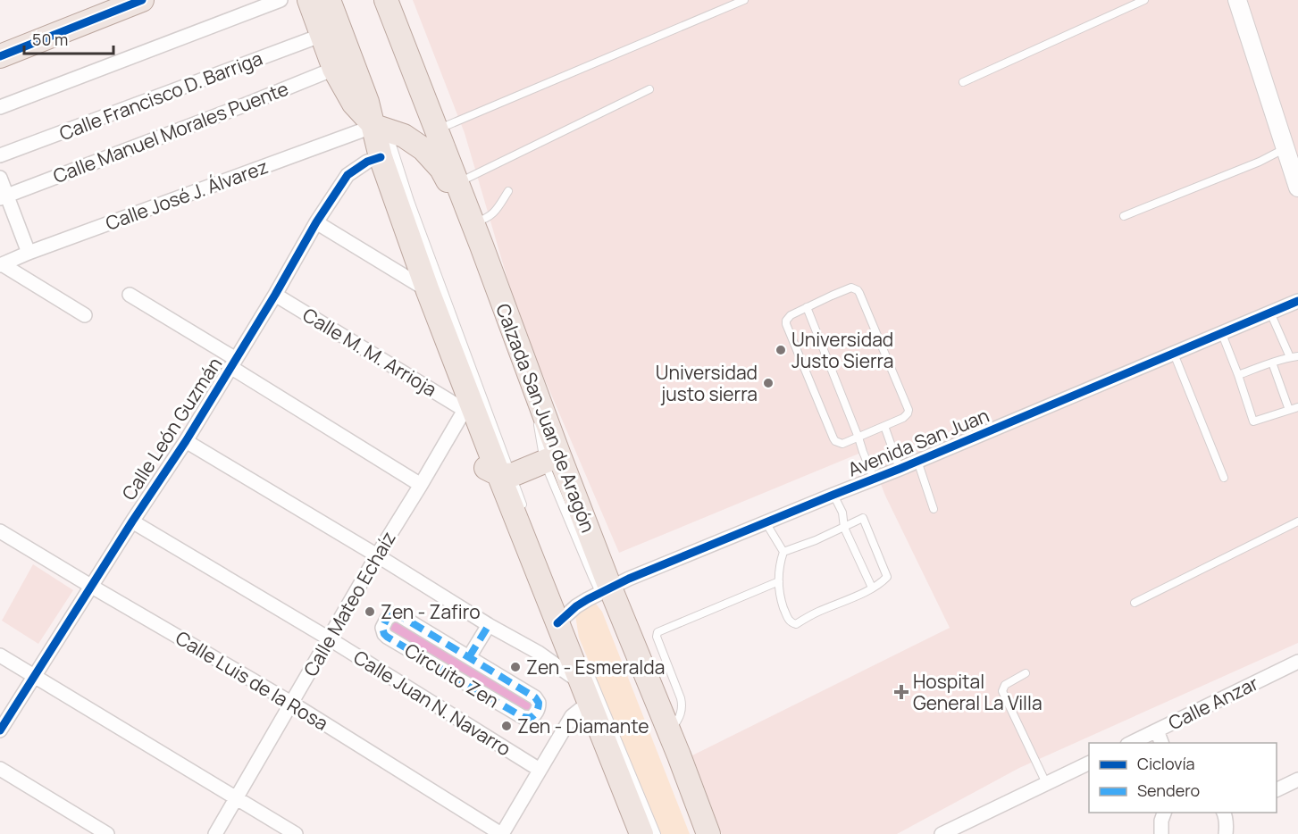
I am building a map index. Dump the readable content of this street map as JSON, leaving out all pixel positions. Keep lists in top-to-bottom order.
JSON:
{
  "streets": {
    "main road": ["Calzada San Juan de Aragón"],
    "street": [
      "Calle Francisco D. Barriga",
      "Calle Manuel Morales Puente",
      "Calle José J. Álvarez",
      "Calle M. M. Arrioja",
      "Calle León Guzmán",
      "Avenida San Juan",
      "Calle Mateo Echaíz",
      "Circuito Zen",
      "Calle Luis de la Rosa",
      "Calle Juan N. Navarro",
      "Calle Anzar"
    ]
  },
  "crossings": [
    ["Calle M. M. Arrioja", "Calle León Guzmán"],
    ["Calle M. M. Arrioja", "Calle Mateo Echaíz"],
    ["Calzada San Juan de Aragón", "Avenida San Juan"],
    ["Calle León Guzmán", "Calle Luis de la Rosa"],
    ["Calle León Guzmán", "Calle Juan N. Navarro"],
    ["Calle Mateo Echaíz", "Calle Luis de la Rosa"],
    ["Calle Mateo Echaíz", "Calle Juan N. Navarro"]
  ],
  "places": {
    "other": [
      "Universidad Justo Sierra",
      "Universidad justo sierra",
      "Zen - Zafiro",
      "Zen - Esmeralda",
      "Zen - Diamante"
    ],
    "health": ["Hospital General La Villa"]
  },
  "legend": ["Ciclovía", "Sendero"],
  "scale_bar": "50 m"
}
